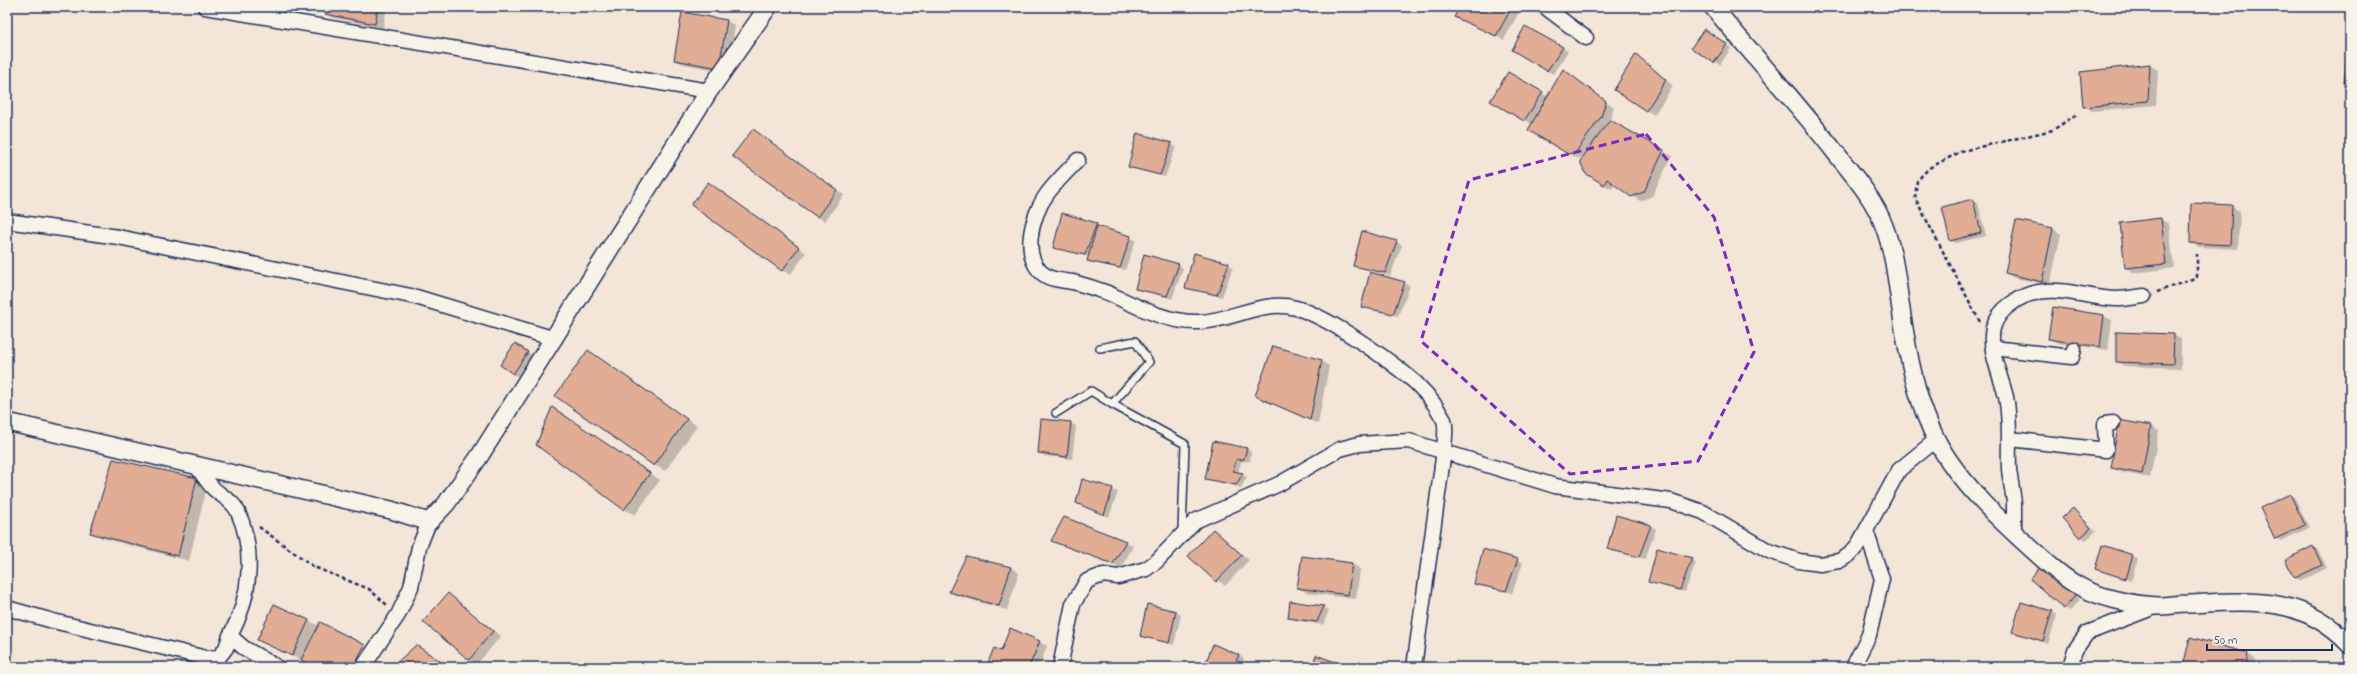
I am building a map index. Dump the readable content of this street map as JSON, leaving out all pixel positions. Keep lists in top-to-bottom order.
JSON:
{
  "scale_bar": "50 m"
}
